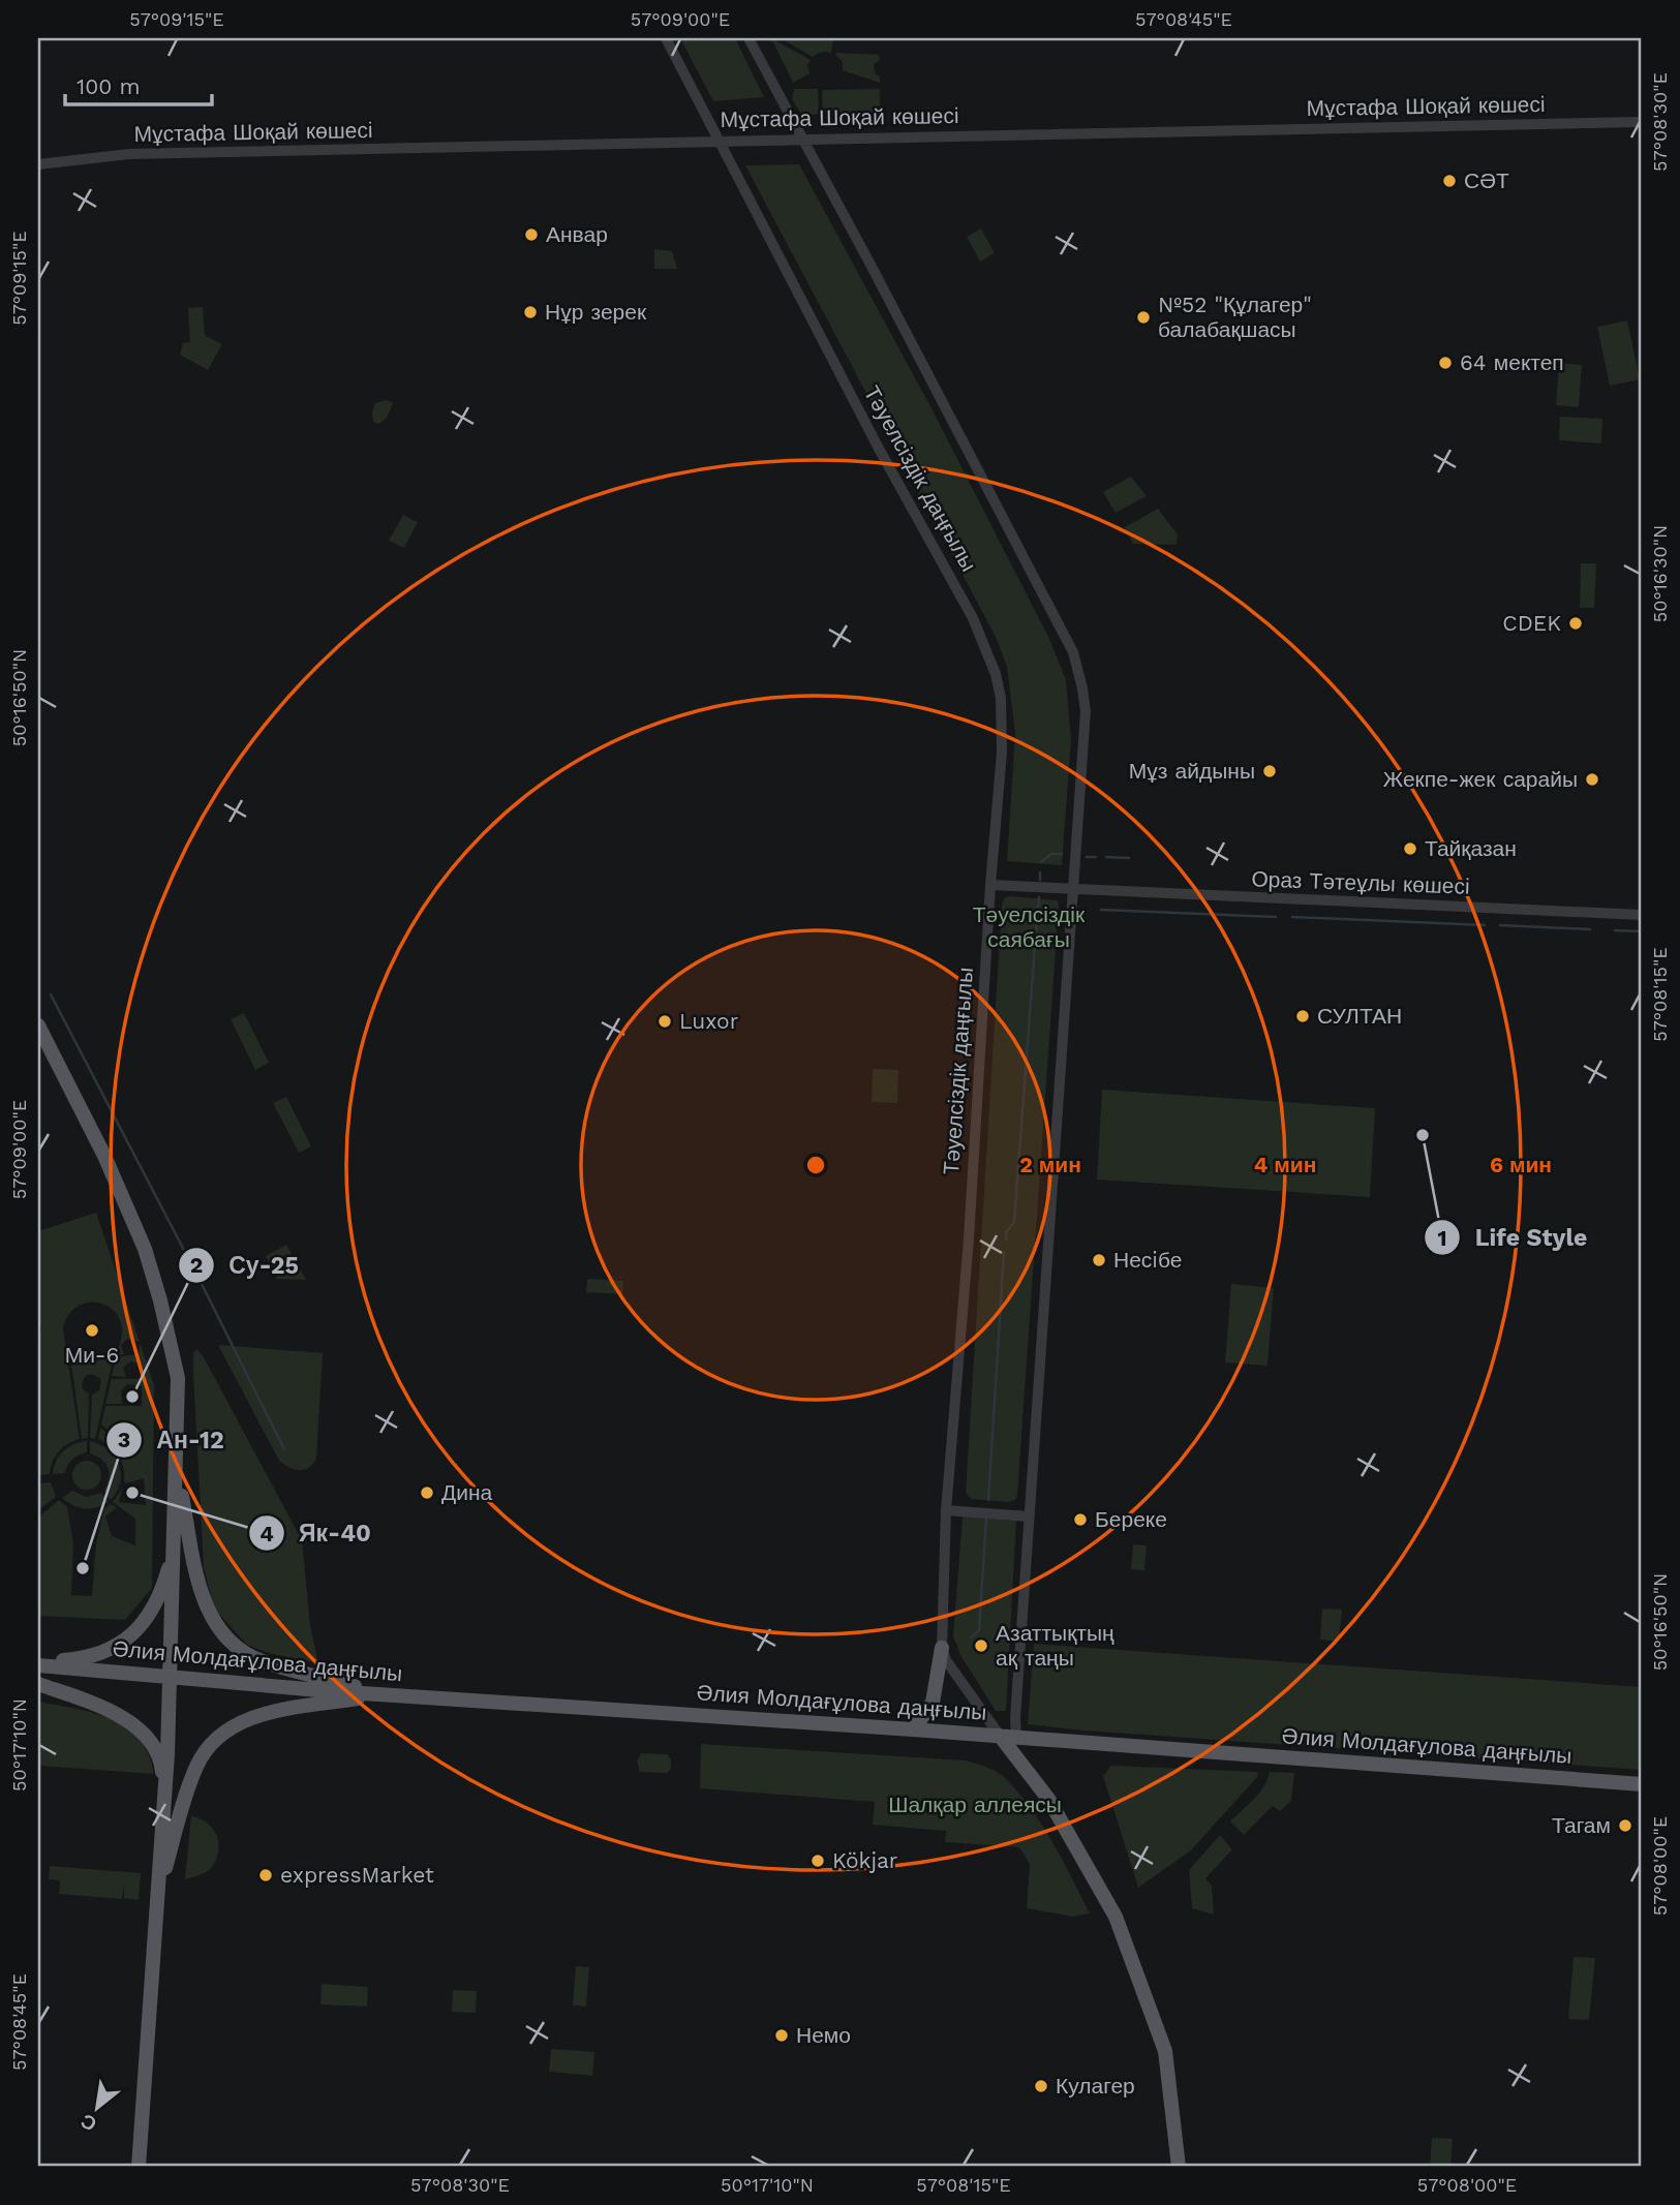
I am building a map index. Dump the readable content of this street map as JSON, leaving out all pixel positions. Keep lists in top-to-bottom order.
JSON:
{
  "streets": {
    "main road": ["Әлия Молдағұлова даңғылы"],
    "street": ["Мұстафа Шоқай көшесі", "Тәуелсіздік даңғылы", "Ораз Тәтеұлы көшесі"]
  },
  "crossings": [
    ["Мұстафа Шоқай көшесі", "Тәуелсіздік даңғылы"],
    ["Тәуелсіздік даңғылы", "Ораз Тәтеұлы көшесі"]
  ],
  "parks": ["Тәуелсіздік саябағы", "Шалқар аллеясы"],
  "places": [
    "СӘТ",
    "Анвар",
    "Нұр зерек",
    "№52 \"Құлагер\" балабақшасы",
    "64 мектеп",
    "CDEK",
    "Мұз айдыны",
    "Жекпе-жек сарайы",
    "Тайқазан",
    "СУЛТАН",
    "Luxor",
    "Life Style",
    "Несiбе",
    "Ми-6",
    "Су-25",
    "Як-40",
    "Дина",
    "Береке",
    "Ан-12",
    "Азаттықтың ақ таңы",
    "Тагам",
    "Kökjar",
    "expressMarket",
    "Немо",
    "Кулагер"
  ],
  "scale_bar": "100 m",
  "north": "bottom left",
  "coordinates": [
    "57°09'15\"E",
    "57°09'00\"E",
    "57°08'45\"E",
    "57°08'30\"E",
    "50°16'30\"N",
    "50°16'50\"N",
    "57°08'15\"E",
    "50°17'10\"N",
    "57°08'00\"E"
  ],
  "rings": ["2 мин", "4 мин", "6 мин"]
}
